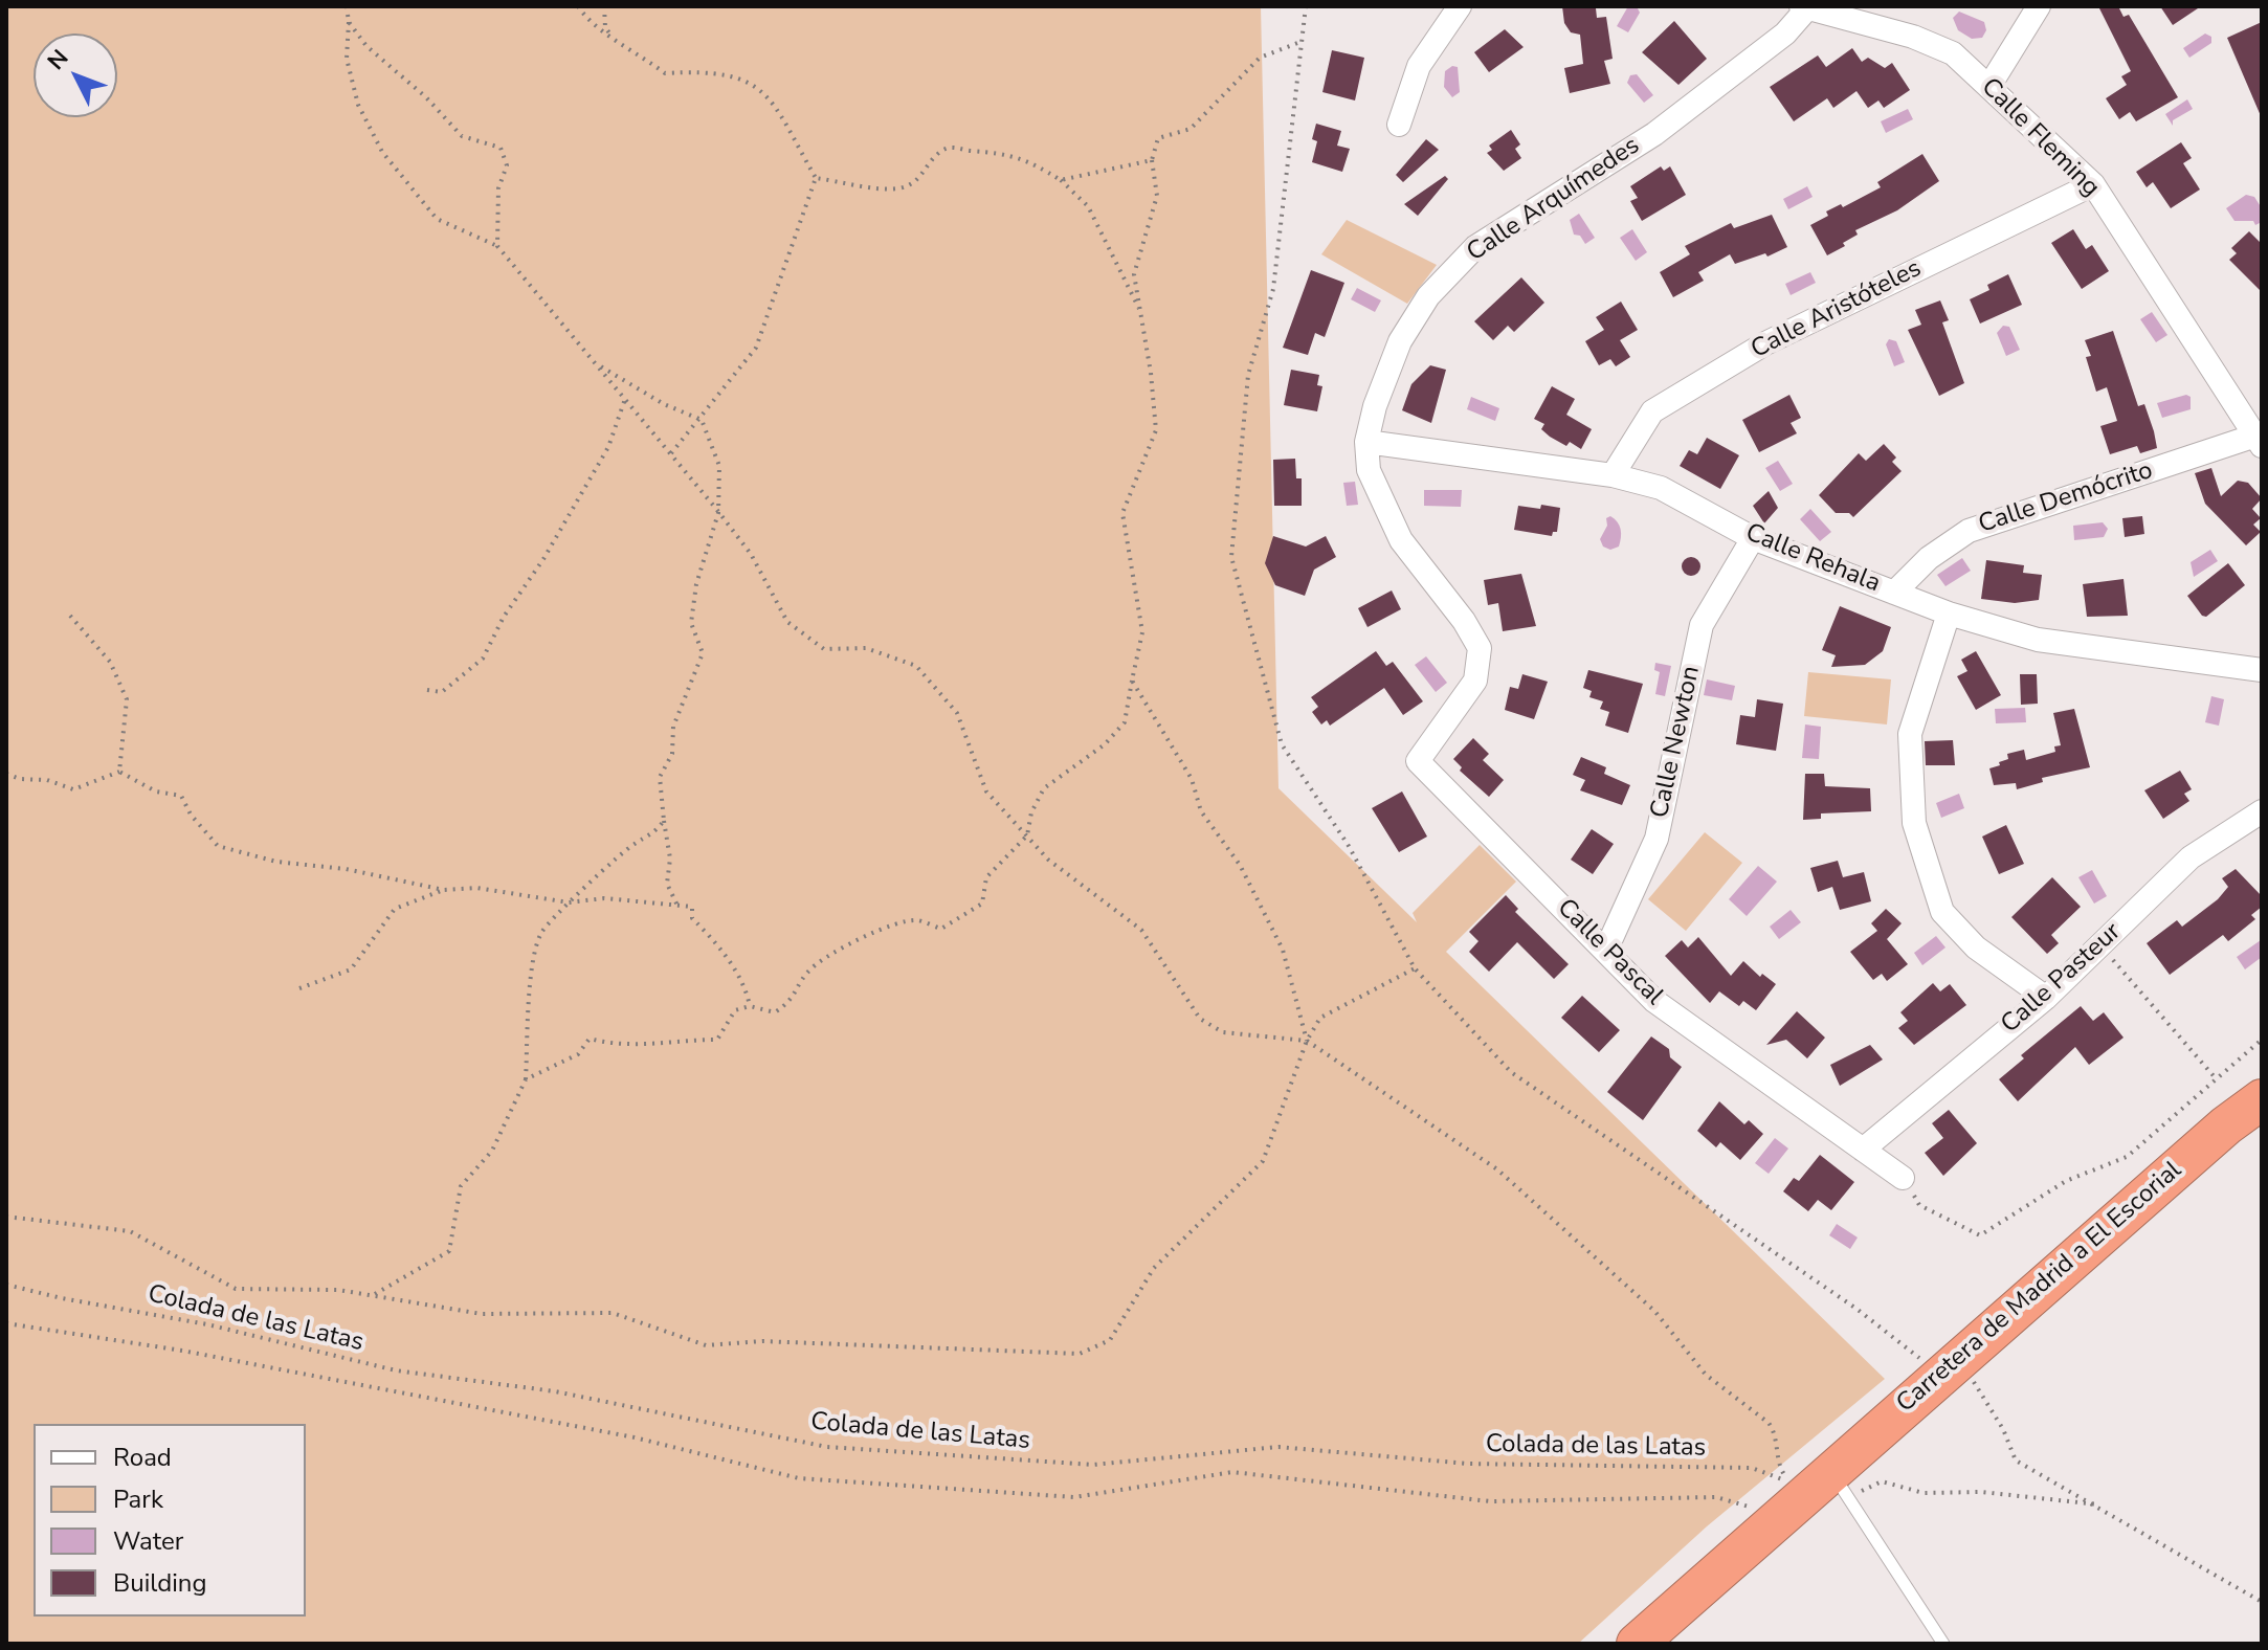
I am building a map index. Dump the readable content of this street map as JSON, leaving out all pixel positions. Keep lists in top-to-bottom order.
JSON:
{
  "streets": {
    "highway": ["Carretera de Madrid a El Escorial"],
    "street": [
      "Calle Fleming",
      "Calle Arquímedes",
      "Calle Aristóteles",
      "Calle Demócrito",
      "Calle Rehala",
      "Calle Newton",
      "Calle Pascal",
      "Calle Pasteur"
    ],
    "path": ["Colada de las Latas"]
  },
  "crossings": [
    ["Calle Fleming", "Calle Arquímedes"],
    ["Calle Fleming", "Calle Aristóteles"],
    ["Calle Fleming", "Calle Demócrito"],
    ["Calle Arquímedes", "Calle Rehala"],
    ["Calle Arquímedes", "Calle Pascal"],
    ["Calle Aristóteles", "Calle Rehala"],
    ["Calle Demócrito", "Calle Rehala"],
    ["Calle Rehala", "Calle Newton"],
    ["Calle Rehala", "Calle Pascal"],
    ["Calle Newton", "Calle Pascal"],
    ["Calle Pascal", "Calle Pasteur"],
    ["Carretera de Madrid a El Escorial", "Colada de las Latas"]
  ],
  "legend": [
    "Road",
    "Park",
    "Water",
    "Building"
  ],
  "north": "top left"
}
